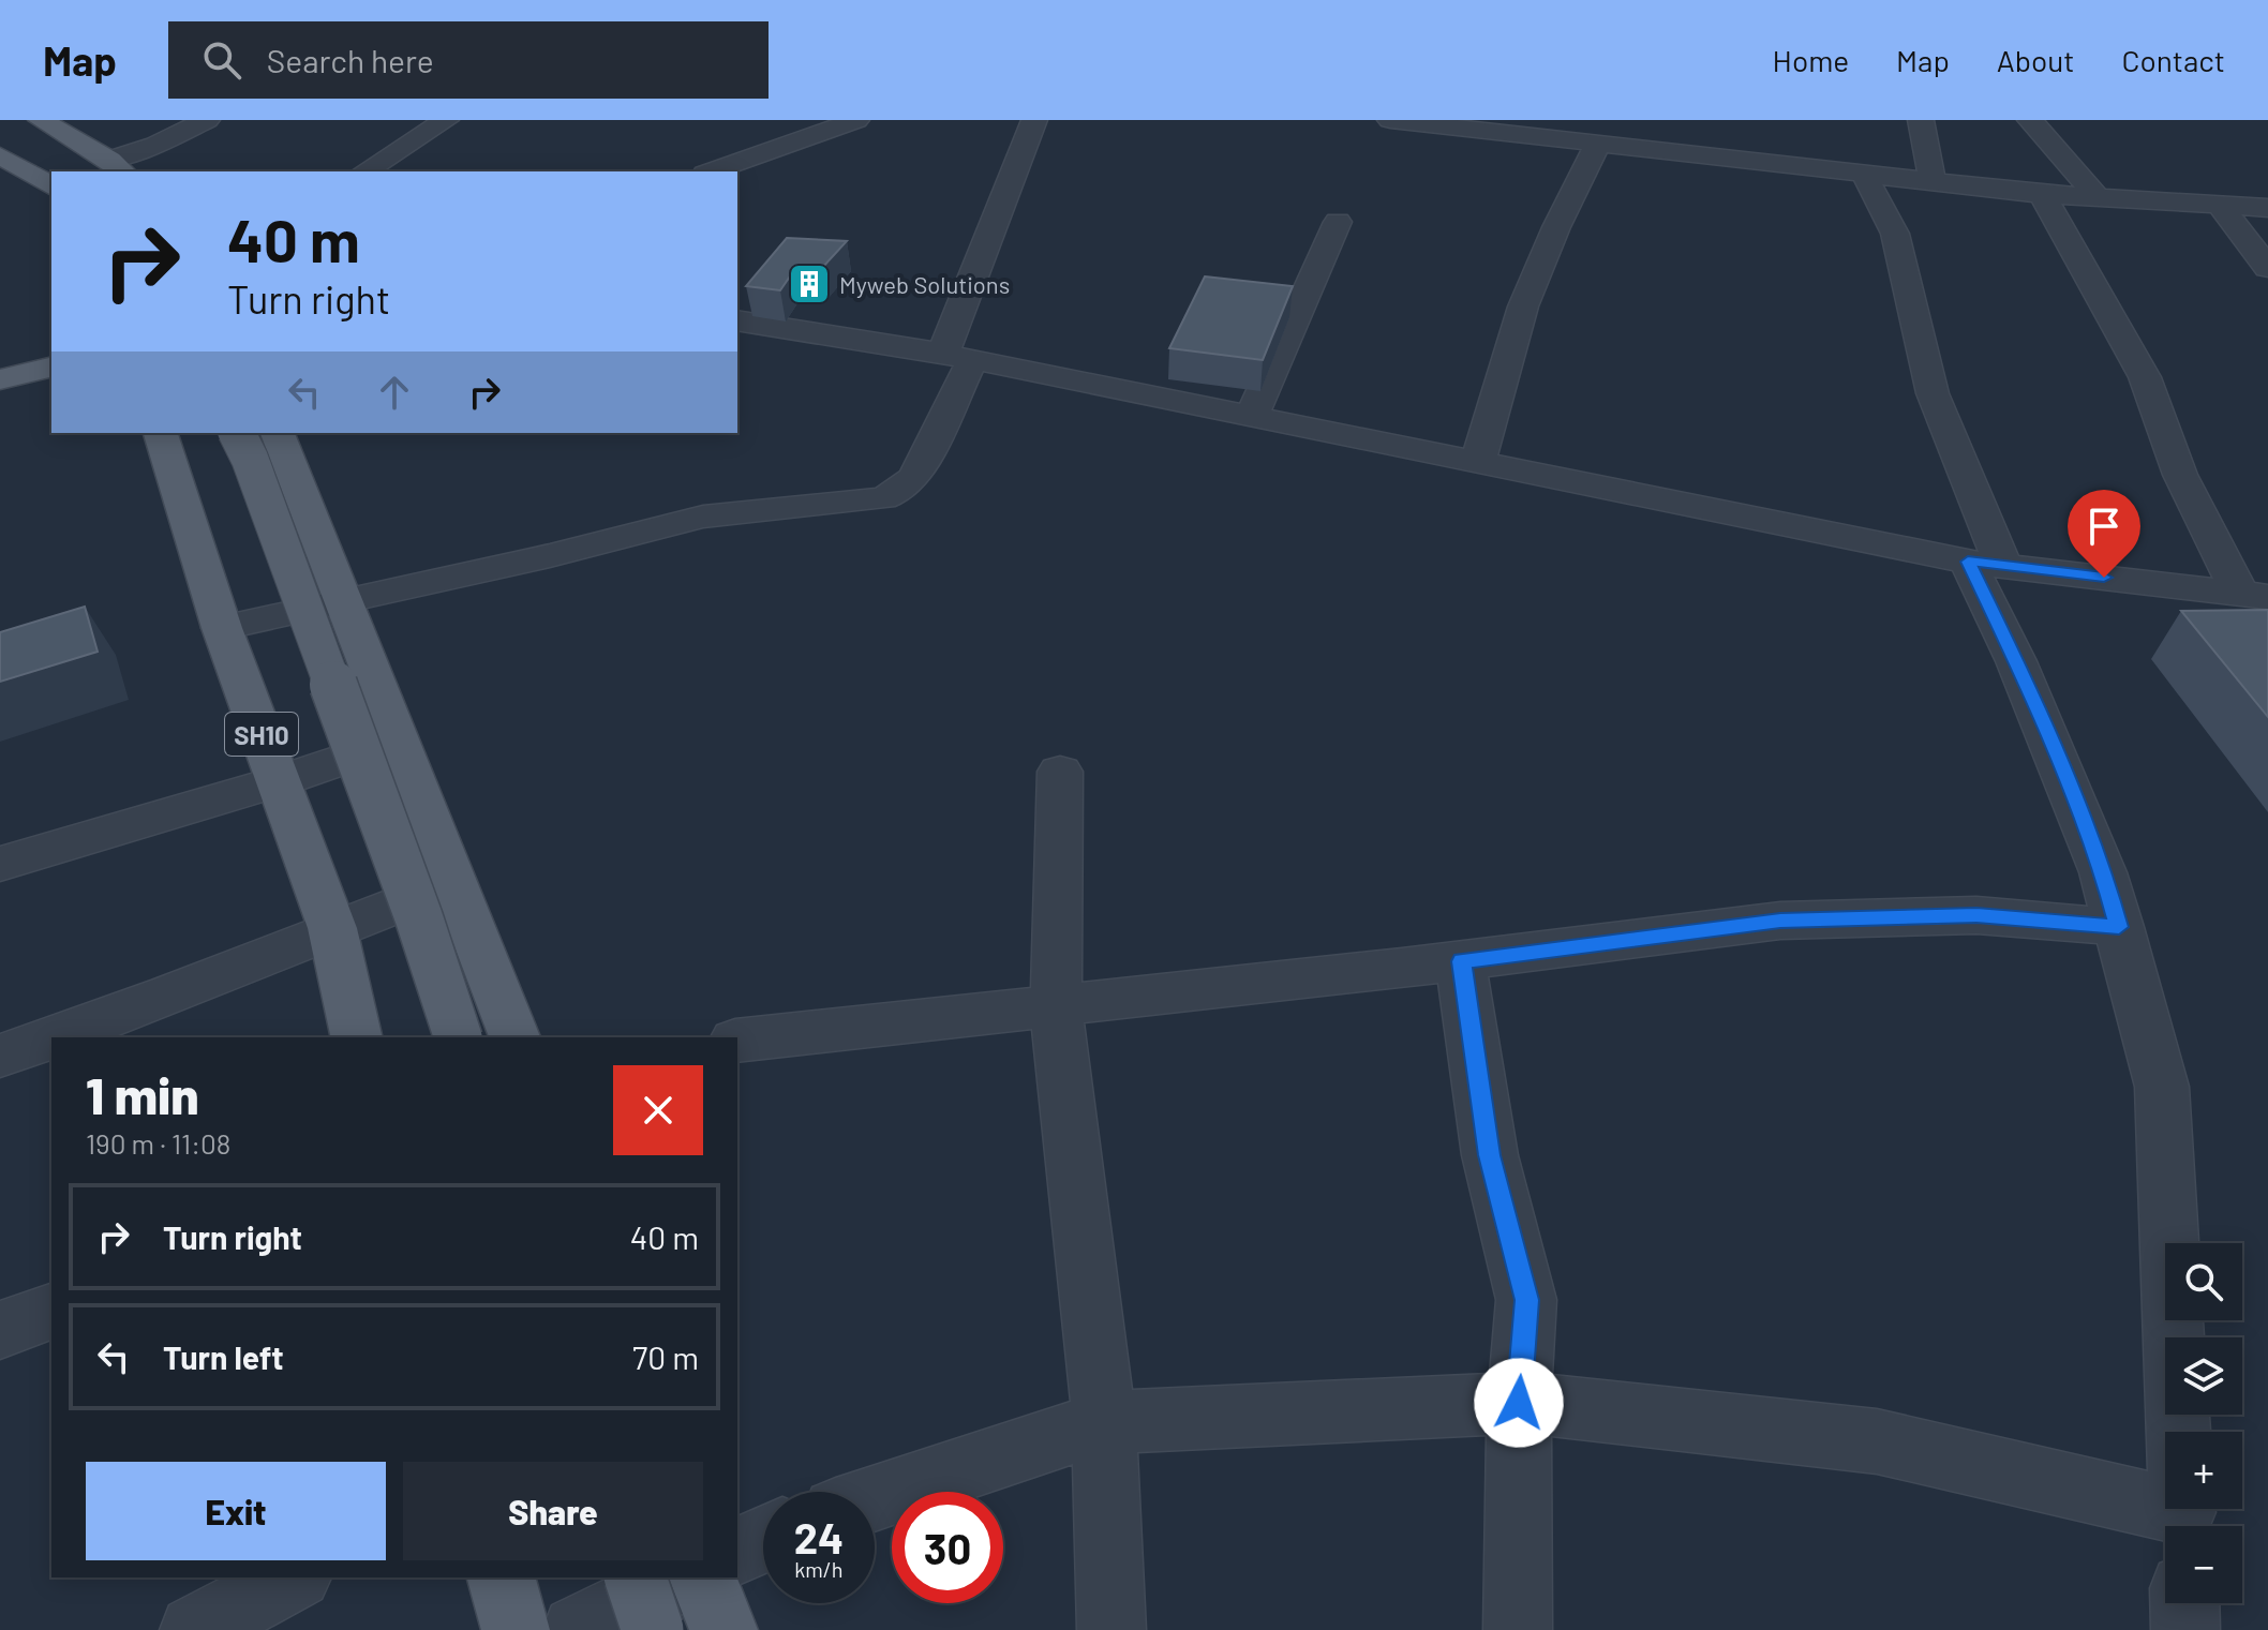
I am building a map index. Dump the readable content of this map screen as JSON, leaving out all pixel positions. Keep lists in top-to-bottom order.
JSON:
{
  "streets": {
    "main road": ["SH10"]
  },
  "places": {
    "building": ["Myweb Solutions"]
  },
  "page": {
    "header": "Map",
    "search": "Search here",
    "nav": [
      "Home",
      "Map",
      "About",
      "Contact"
    ],
    "turn": ["40 m", "Turn right"],
    "heading": ["1 min", "190 m · 11:08"],
    "list": [
      {
        "name": "Turn right",
        "value": "40 m"
      },
      {
        "name": "Turn left",
        "value": "70 m"
      }
    ],
    "map_buttons": ["+", "−"],
    "buttons": ["Exit", "Share"],
    "speed": "24 km/h",
    "limit": "30"
  }
}
